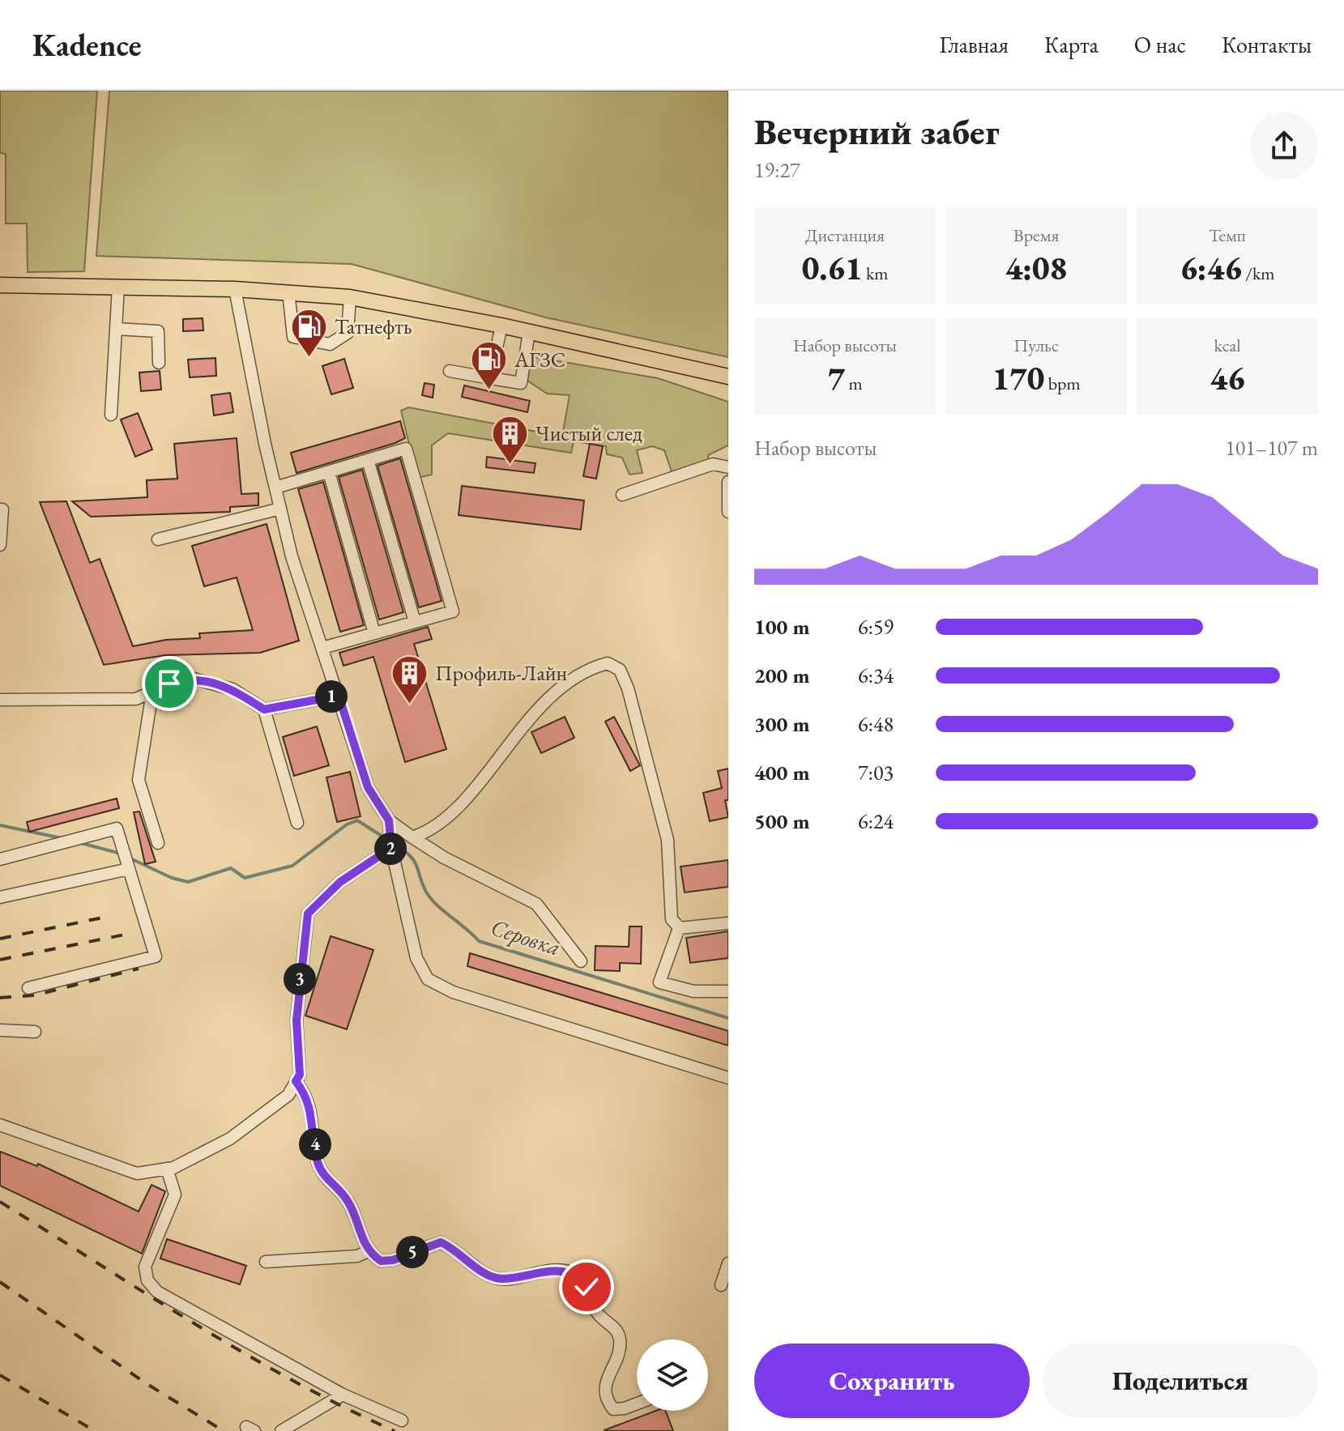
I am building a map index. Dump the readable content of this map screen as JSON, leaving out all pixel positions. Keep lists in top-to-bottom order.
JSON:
{
  "water": ["Серовка"],
  "places": {
    "fuel station": ["Татнефть", "АГЗС"],
    "building": ["Чистый след", "Профиль-Лайн"]
  },
  "page": {
    "header": "Kadence",
    "nav": [
      "Главная",
      "Карта",
      "О нас",
      "Контакты"
    ],
    "heading": ["Вечерний забег", "19:27"],
    "stats": [
      ["Дистанция", "0.61 km"],
      ["Время", "4:08"],
      ["Темп", "6:46 /km"],
      ["Набор высоты", "7 m"],
      ["Пульс", "170 bpm"],
      ["kcal", "46"]
    ],
    "chart": ["Набор высоты", "101–107 m"],
    "list": [
      {
        "name": "100 m",
        "note": "6:59"
      },
      {
        "name": "200 m",
        "note": "6:34"
      },
      {
        "name": "300 m",
        "note": "6:48"
      },
      {
        "name": "400 m",
        "note": "7:03"
      },
      {
        "name": "500 m",
        "note": "6:24"
      }
    ],
    "pins": [
      "1",
      "2",
      "3",
      "4",
      "5"
    ],
    "buttons": ["Сохранить", "Поделиться"]
  }
}
